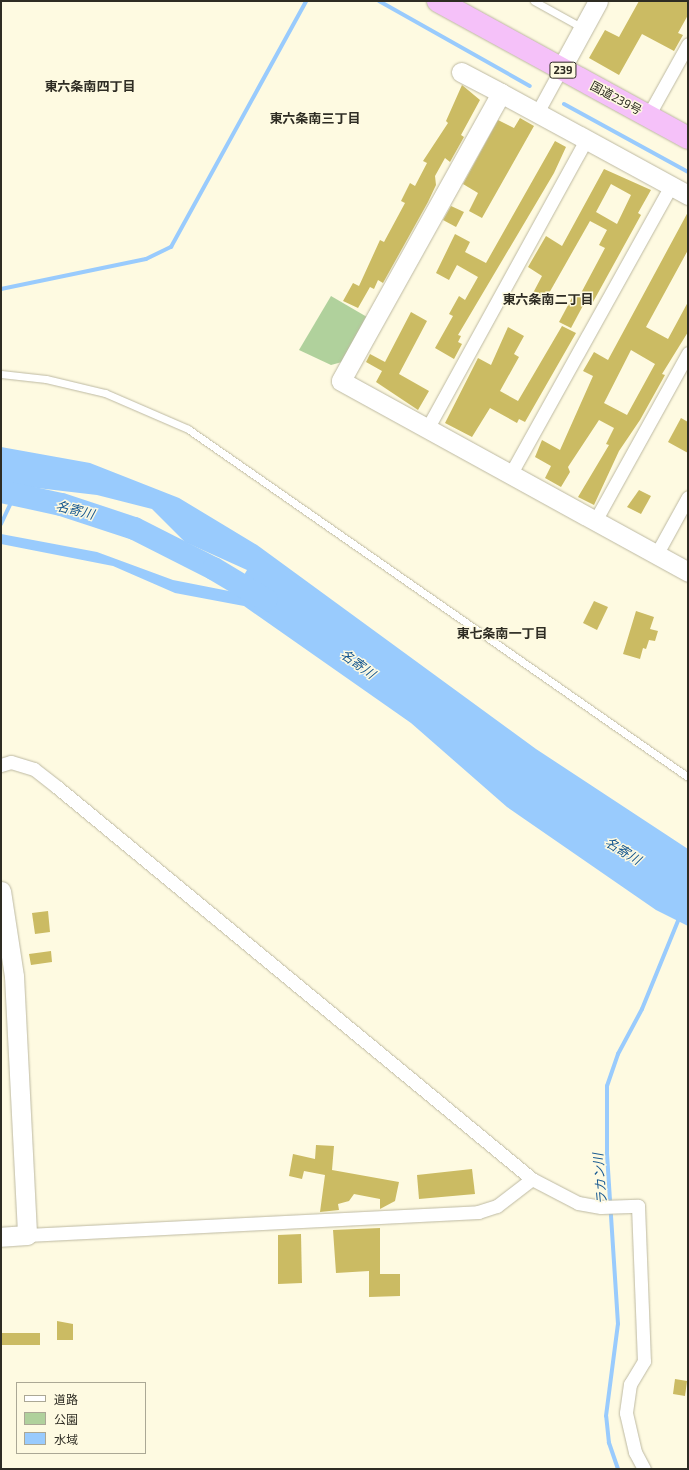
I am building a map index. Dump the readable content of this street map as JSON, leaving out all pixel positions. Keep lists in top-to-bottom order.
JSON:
{
  "streets": {
    "highway": ["239", "国道239号"]
  },
  "districts": [
    "東六条南四丁目",
    "東六条南三丁目",
    "東六条南二丁目",
    "東七条南一丁目"
  ],
  "water": ["名寄川", "ラカン川"],
  "legend": ["道路", "公園", "水域"]
}
